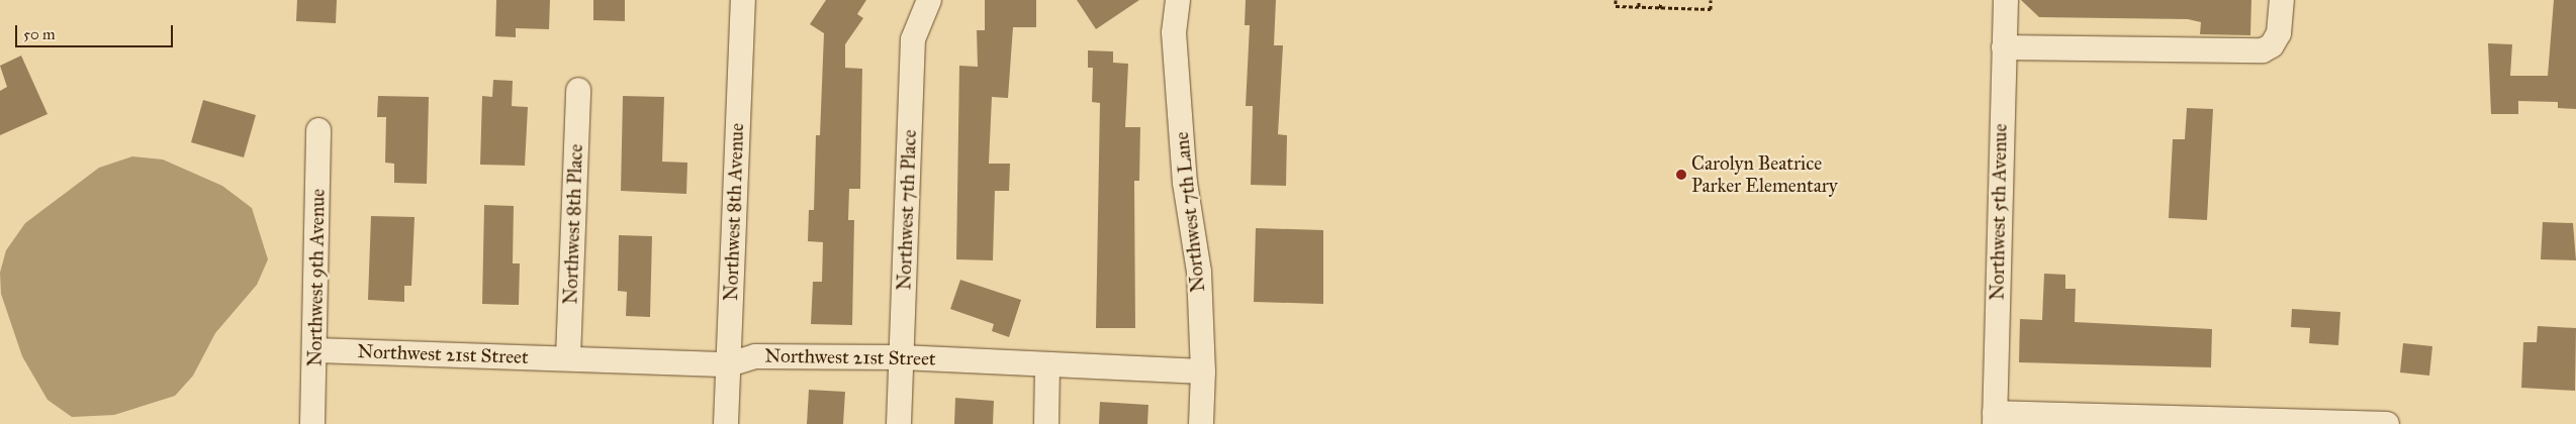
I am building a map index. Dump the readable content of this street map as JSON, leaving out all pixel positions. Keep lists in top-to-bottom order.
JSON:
{
  "streets": {
    "street": [
      "Northwest 7th Place",
      "Northwest 8th Avenue",
      "Northwest 7th Lane",
      "Northwest 5th Avenue",
      "Northwest 8th Place",
      "Northwest 9th Avenue",
      "Northwest 21st Street"
    ]
  },
  "crossings": [
    ["Northwest 7th Place", "Northwest 21st Street"],
    ["Northwest 8th Avenue", "Northwest 21st Street"],
    ["Northwest 7th Lane", "Northwest 21st Street"],
    ["Northwest 8th Place", "Northwest 21st Street"],
    ["Northwest 9th Avenue", "Northwest 21st Street"]
  ],
  "places": ["Carolyn Beatrice Parker Elementary"],
  "scale_bar": "50 m"
}
